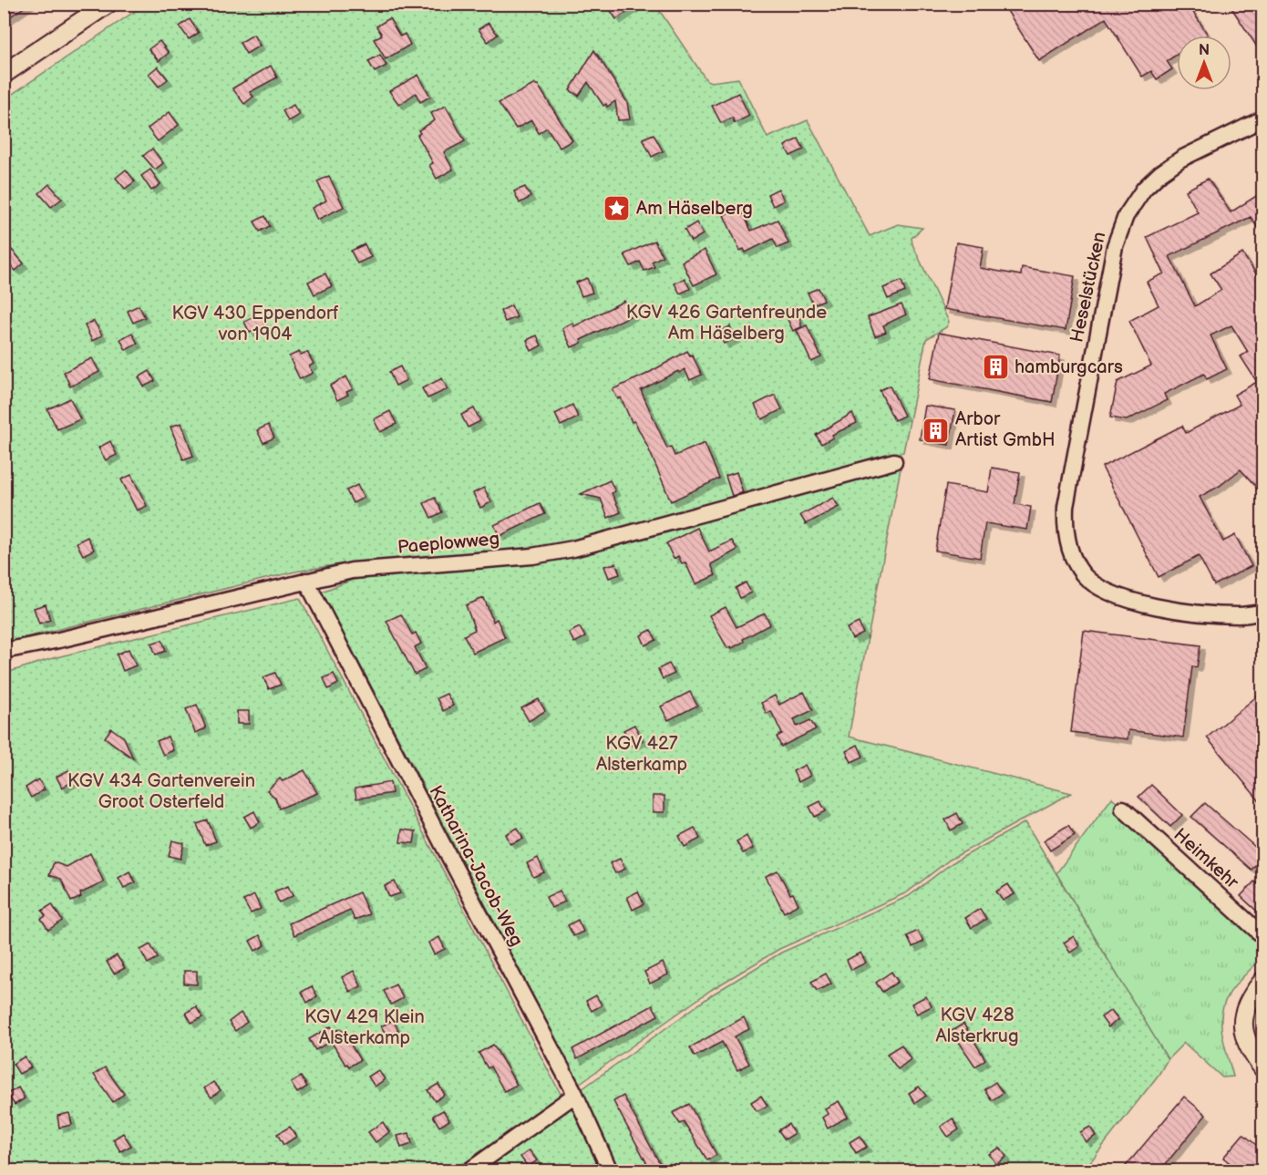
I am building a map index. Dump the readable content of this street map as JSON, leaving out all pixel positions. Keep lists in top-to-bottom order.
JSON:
{
  "streets": {
    "street": [
      "Heselstücken",
      "Paeplowweg",
      "Heimkehr",
      "Katharina-Jacob-Weg"
    ]
  },
  "crossings": [
    ["Paeplowweg", "Katharina-Jacob-Weg"]
  ],
  "parks": [
    "KGV 426 Gartenfreunde Am Häselberg",
    "KGV 430 Eppendorf von 1904",
    "KGV 427 Alsterkamp",
    "KGV 434 Gartenverein Groot Osterfeld",
    "KGV 428 Alsterkrug",
    "KGV 429 Klein Alsterkamp"
  ],
  "places": {
    "place": ["Am Häselberg"],
    "building": ["hamburgcars", "Arbor Artist GmbH"]
  },
  "north": "top"
}
